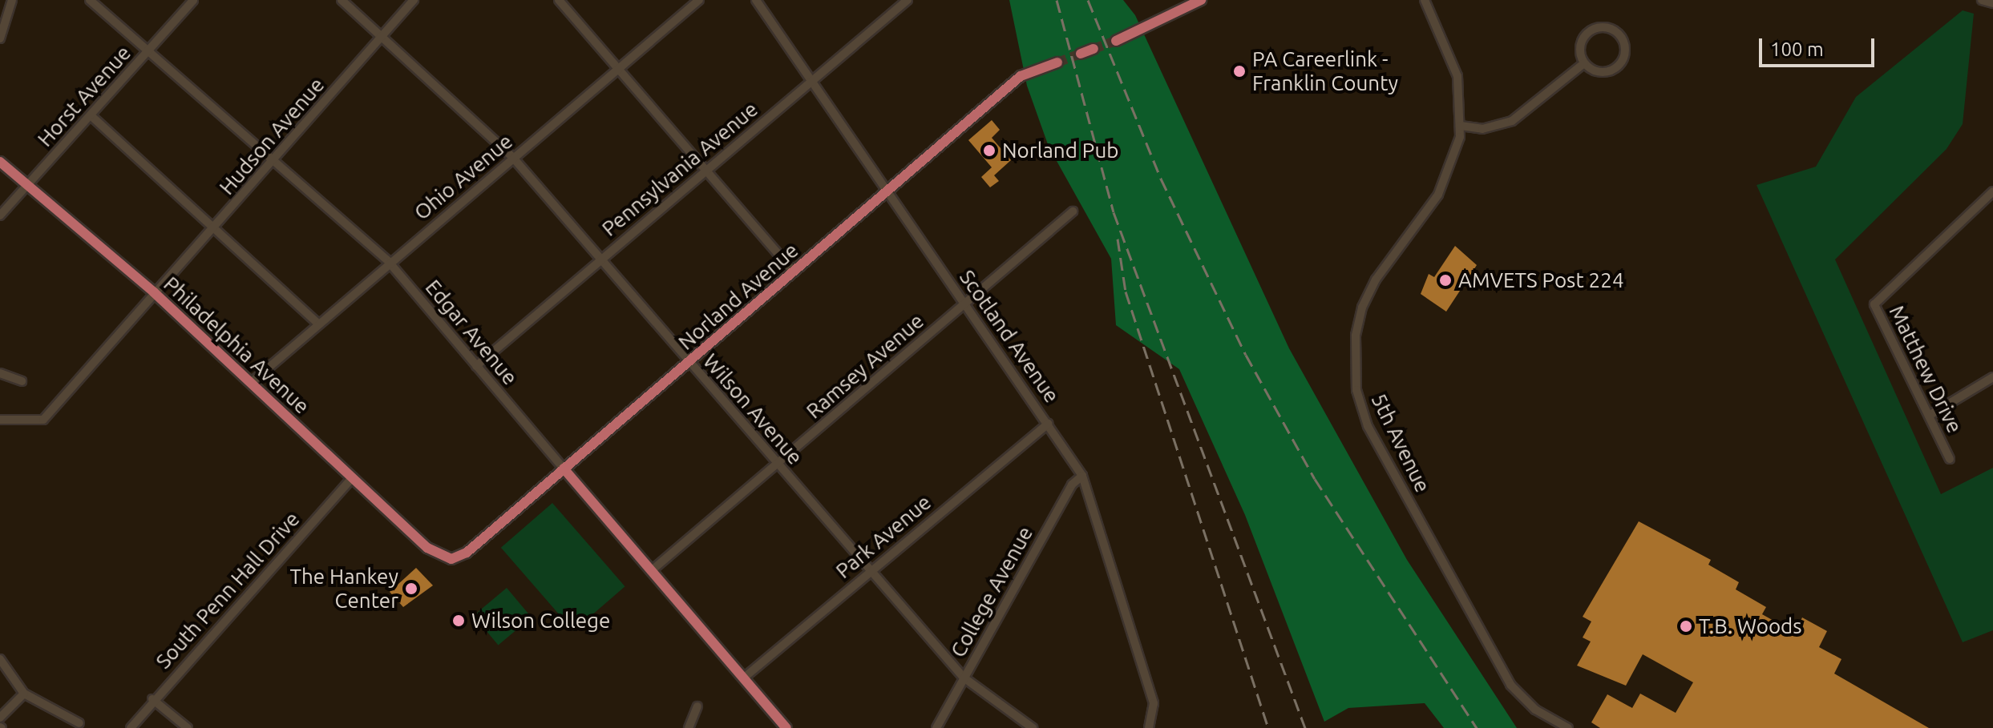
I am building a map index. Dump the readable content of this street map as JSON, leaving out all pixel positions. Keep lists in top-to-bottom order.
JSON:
{
  "streets": {
    "main road": ["Norland Avenue", "Edgar Avenue", "Philadelphia Avenue"],
    "street": [
      "Horst Avenue",
      "Hudson Avenue",
      "Pennsylvania Avenue",
      "Ohio Avenue",
      "Scotland Avenue",
      "Ramsey Avenue",
      "Matthew Drive",
      "Wilson Avenue",
      "5th Avenue",
      "Park Avenue",
      "South Penn Hall Drive",
      "College Avenue"
    ]
  },
  "crossings": [
    ["Horst Avenue", "Edgar Avenue"],
    ["Horst Avenue", "Philadelphia Avenue"],
    ["Hudson Avenue", "Edgar Avenue"],
    ["Hudson Avenue", "Philadelphia Avenue"],
    ["Hudson Avenue", "Wilson Avenue"],
    ["Pennsylvania Avenue", "Edgar Avenue"],
    ["Pennsylvania Avenue", "Scotland Avenue"],
    ["Pennsylvania Avenue", "Wilson Avenue"],
    ["Ohio Avenue", "Edgar Avenue"],
    ["Ohio Avenue", "Philadelphia Avenue"],
    ["Ohio Avenue", "Wilson Avenue"],
    ["Norland Avenue", "Edgar Avenue"],
    ["Norland Avenue", "Scotland Avenue"],
    ["Norland Avenue", "Philadelphia Avenue"],
    ["Norland Avenue", "Wilson Avenue"],
    ["Edgar Avenue", "Ramsey Avenue"],
    ["Edgar Avenue", "Park Avenue"],
    ["Scotland Avenue", "Ramsey Avenue"],
    ["Scotland Avenue", "Park Avenue"],
    ["Scotland Avenue", "College Avenue"],
    ["Philadelphia Avenue", "South Penn Hall Drive"],
    ["Ramsey Avenue", "Wilson Avenue"],
    ["Wilson Avenue", "Park Avenue"],
    ["Wilson Avenue", "College Avenue"]
  ],
  "places": [
    "PA Careerlink - Franklin County",
    "Norland Pub",
    "AMVETS Post 224",
    "The Hankey Center",
    "Wilson College",
    "T.B. Woods"
  ],
  "scale_bar": "100 m"
}
